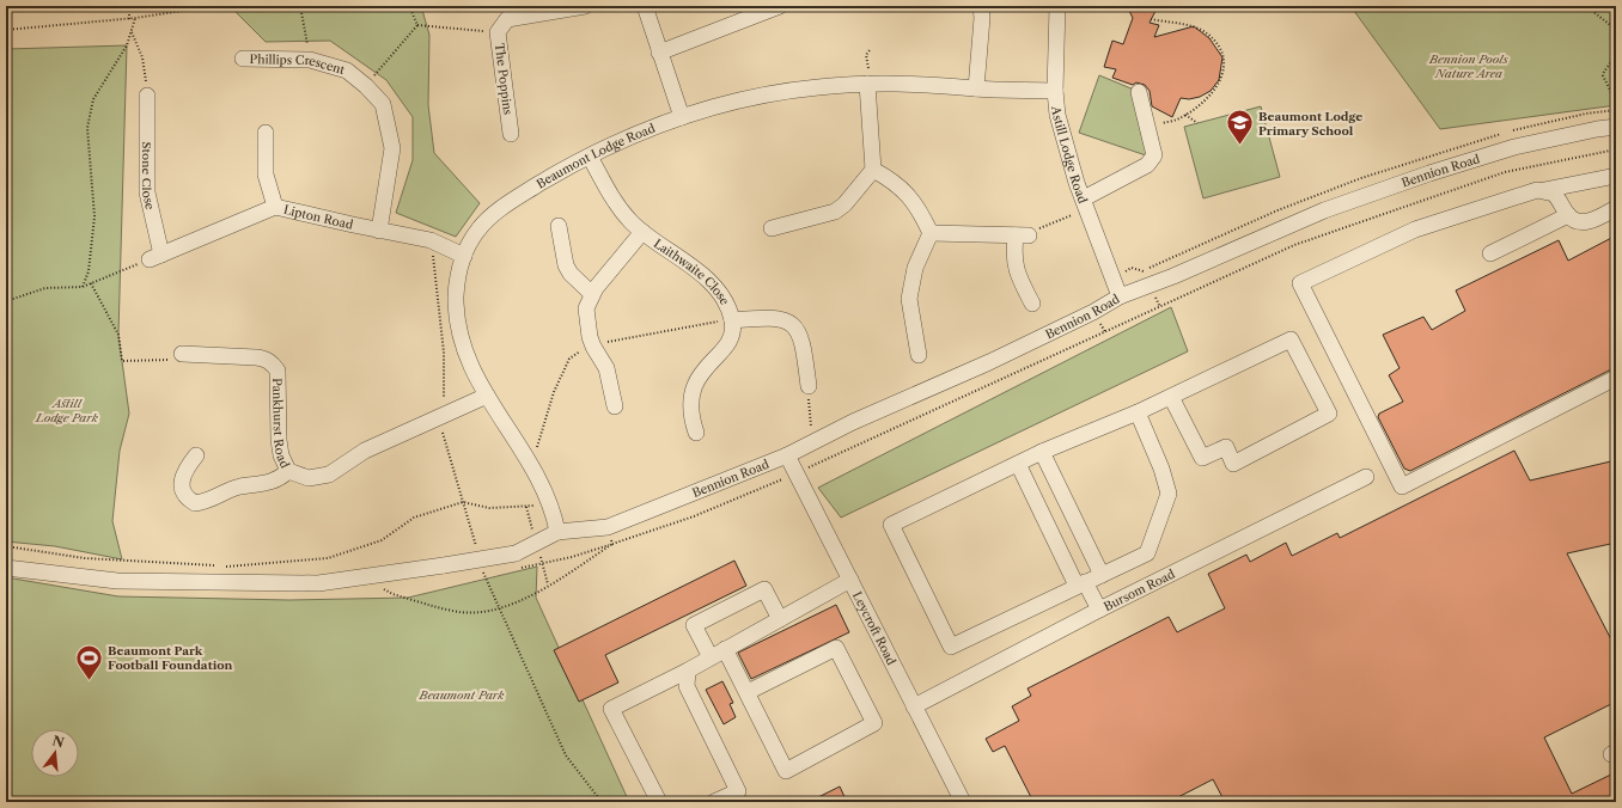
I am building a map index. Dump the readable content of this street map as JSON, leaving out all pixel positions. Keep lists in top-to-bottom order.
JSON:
{
  "streets": {
    "street": [
      "Phillips Crescent",
      "The Poppins",
      "Astill Lodge Road",
      "Beaumont Lodge Road",
      "Bennion Road",
      "Stone Close",
      "Lipton Road",
      "Laithwaite Close",
      "Pankhurst Road",
      "Bursom Road",
      "Leycroft Road"
    ]
  },
  "crossings": [
    ["Phillips Crescent", "Lipton Road"],
    ["Astill Lodge Road", "Beaumont Lodge Road"],
    ["Astill Lodge Road", "Bennion Road"],
    ["Beaumont Lodge Road", "Bennion Road"],
    ["Beaumont Lodge Road", "Lipton Road"],
    ["Beaumont Lodge Road", "Laithwaite Close"],
    ["Beaumont Lodge Road", "Pankhurst Road"],
    ["Bennion Road", "Leycroft Road"],
    ["Stone Close", "Lipton Road"],
    ["Bursom Road", "Leycroft Road"]
  ],
  "parks": ["Bennion Pools Nature Area", "Astill Lodge Park", "Beaumont Park"],
  "places": {
    "school or university": ["Beaumont Lodge Primary School"],
    "sports": ["Beaumont Park Football Foundation"]
  },
  "north": "top"
}
